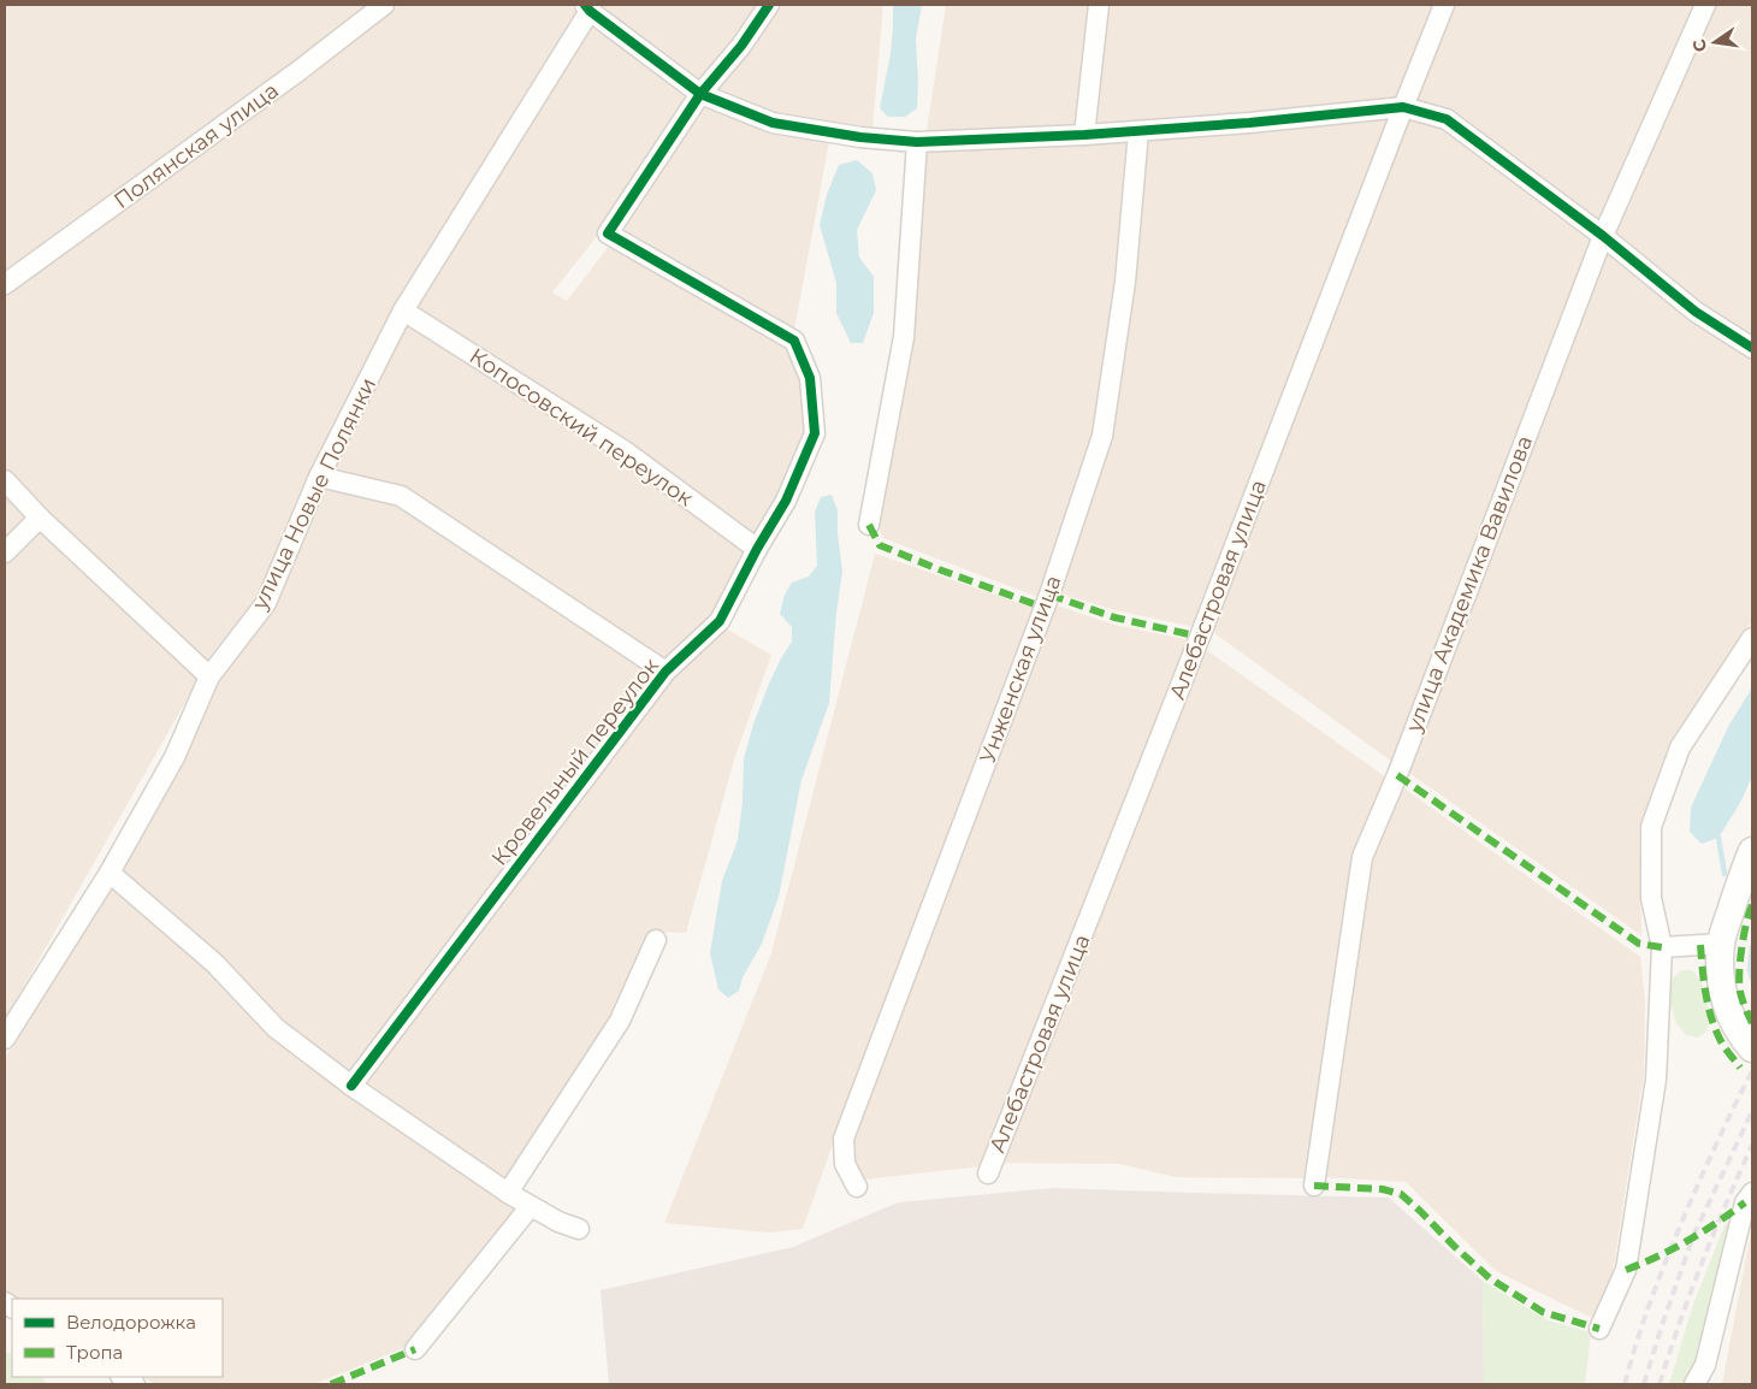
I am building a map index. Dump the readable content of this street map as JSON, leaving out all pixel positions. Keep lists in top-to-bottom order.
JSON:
{
  "streets": {
    "street": [
      "Полянская улица",
      "Копосовский переулок",
      "улица Новые Полянки",
      "улица Академика Вавилова",
      "Алебастровая улица",
      "Унженская улица",
      "Кровельный переулок"
    ]
  },
  "crossings": [
    ["Копосовский переулок", "улица Новые Полянки"],
    ["Копосовский переулок", "Кровельный переулок"]
  ],
  "legend": ["Велодорожка", "Тропа"],
  "north": "left"
}
